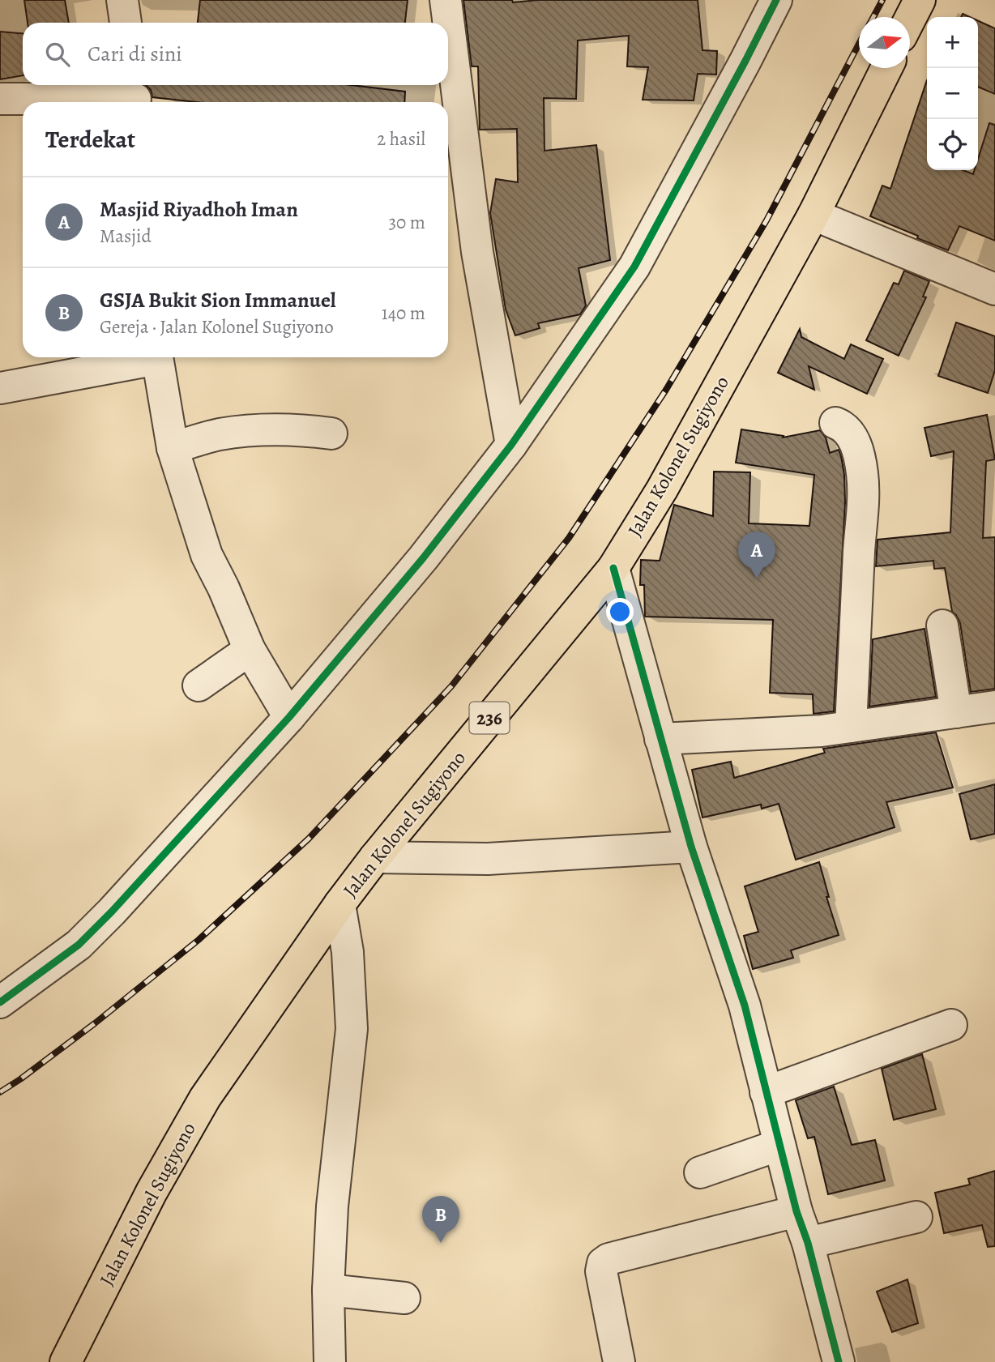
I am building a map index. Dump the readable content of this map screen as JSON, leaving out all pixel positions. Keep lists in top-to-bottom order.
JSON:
{
  "streets": {
    "main road": ["Jalan Kolonel Sugiyono", "236"]
  },
  "north": "right",
  "page": {
    "map_buttons": ["+", "−"],
    "search": "Cari di sini",
    "heading": ["Terdekat", "2 hasil"],
    "list": [
      {
        "mark": "A",
        "name": "Masjid Riyadhoh Iman",
        "note": "Masjid",
        "value": "30 m"
      },
      {
        "mark": "B",
        "name": "GSJA Bukit Sion Immanuel",
        "note": "Gereja · Jalan Kolonel Sugiyono",
        "value": "140 m"
      }
    ],
    "pins": ["A", "B"]
  }
}
